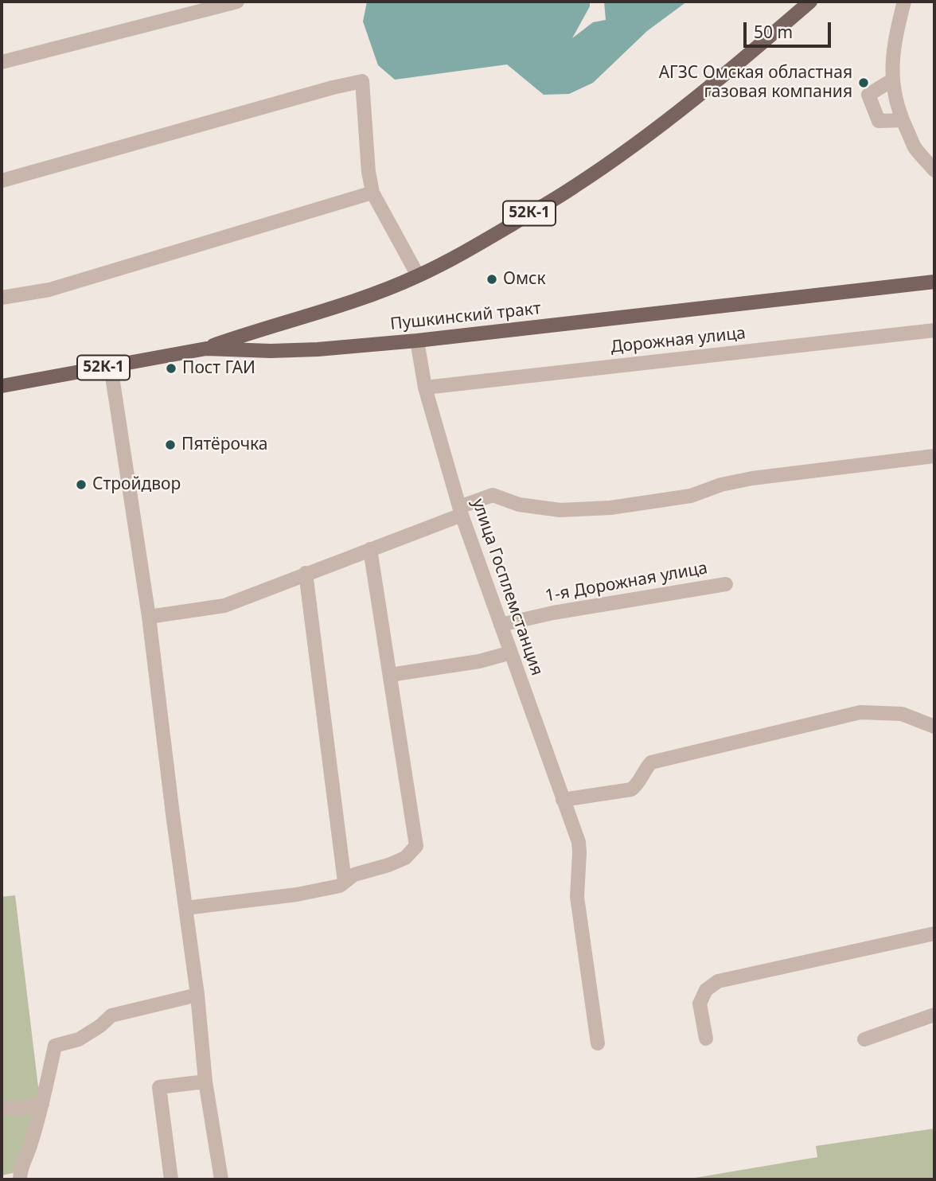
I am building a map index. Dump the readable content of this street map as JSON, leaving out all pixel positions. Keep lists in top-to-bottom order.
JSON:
{
  "streets": {
    "main road": ["52К-1", "Пушкинский тракт"],
    "street": ["Дорожная улица", "1-я Дорожная улица", "улица Госплемстанция"]
  },
  "crossings": [
    ["52К-1", "Пушкинский тракт"],
    ["Пушкинский тракт", "улица Госплемстанция"],
    ["Дорожная улица", "улица Госплемстанция"],
    ["1-я Дорожная улица", "улица Госплемстанция"]
  ],
  "places": [
    "АГЗС Омская областная газовая компания",
    "Омск",
    "Пост ГАИ",
    "Пятёрочка",
    "Стройдвор"
  ],
  "scale_bar": "50 m"
}
